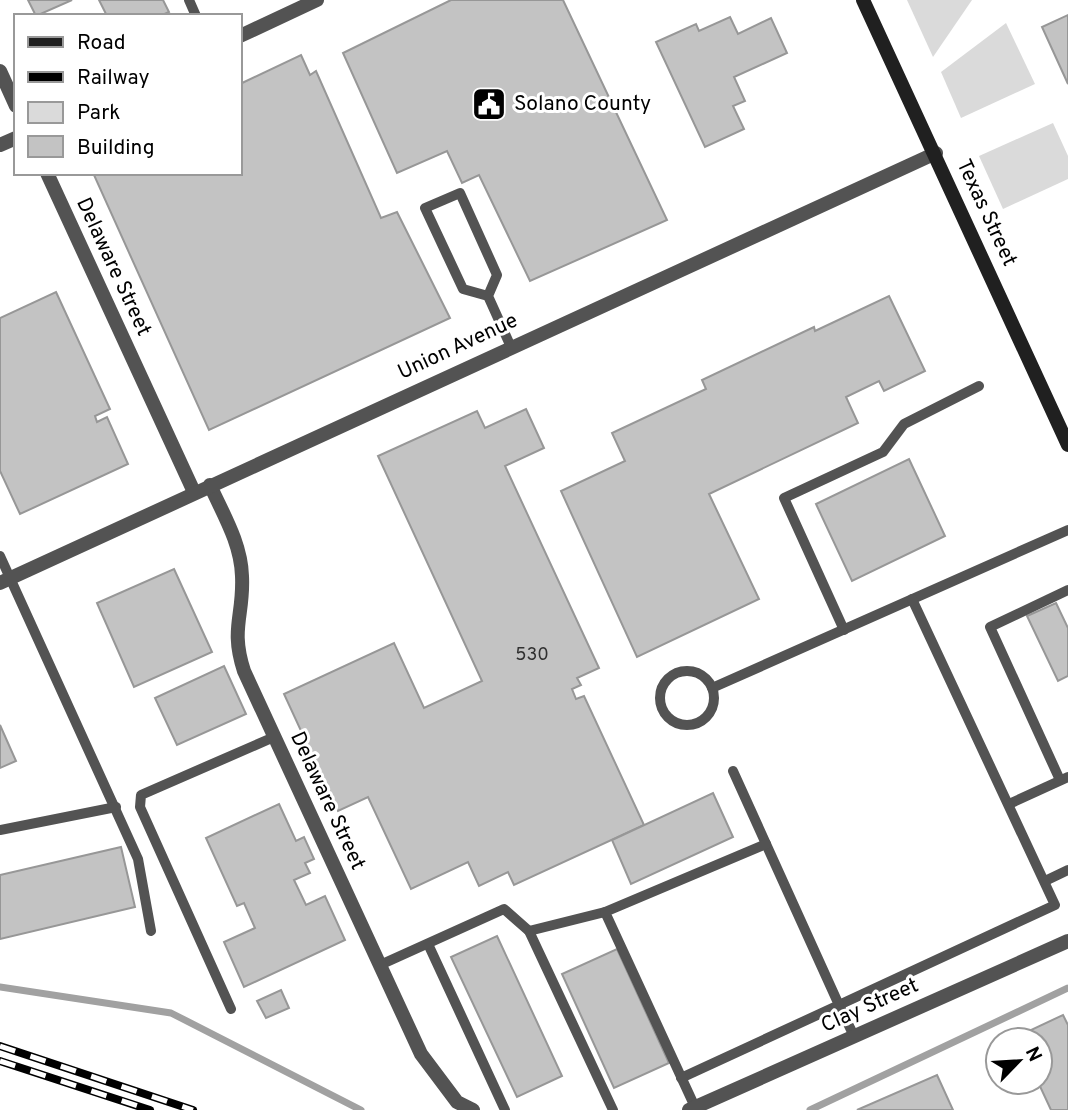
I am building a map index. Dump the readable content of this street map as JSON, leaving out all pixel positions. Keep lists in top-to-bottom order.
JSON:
{
  "streets": {
    "main road": ["Texas Street"],
    "street": ["Delaware Street", "Union Avenue", "Clay Street"]
  },
  "crossings": [
    ["Texas Street", "Union Avenue"],
    ["Delaware Street", "Union Avenue"]
  ],
  "places": {
    "public building": ["Solano County"]
  },
  "house_numbers": ["530"],
  "legend": [
    "Road",
    "Railway",
    "Park",
    "Building"
  ],
  "north": "top right"
}
